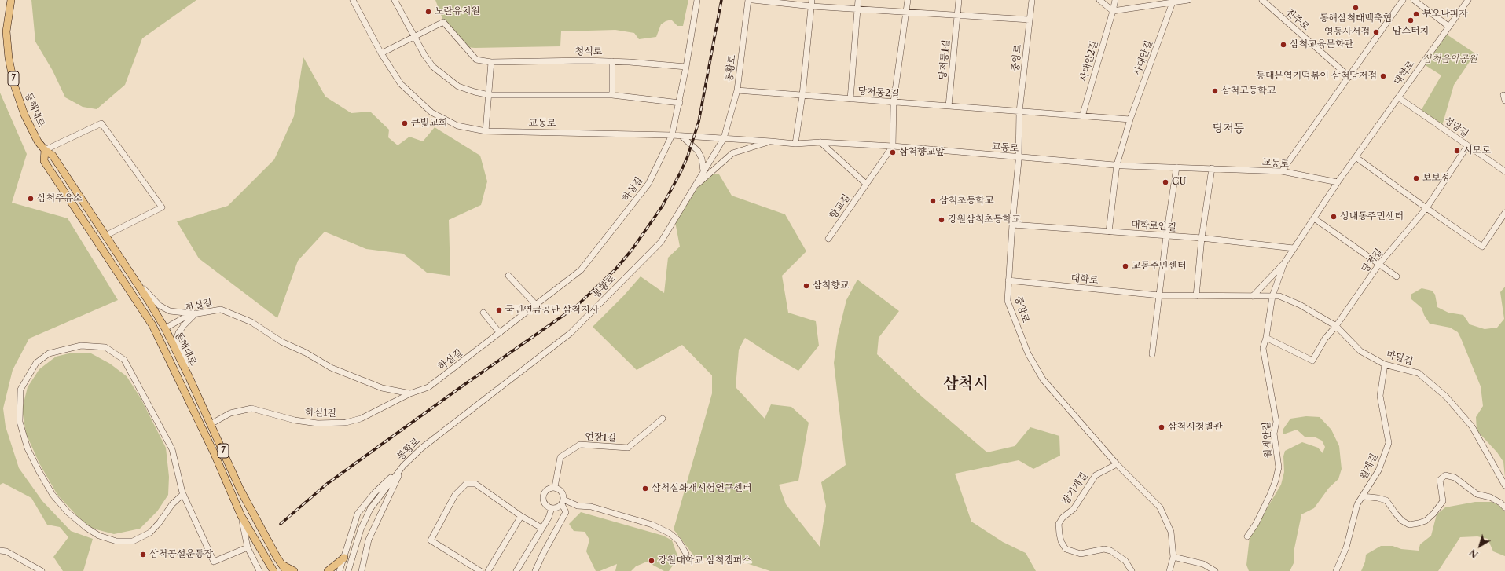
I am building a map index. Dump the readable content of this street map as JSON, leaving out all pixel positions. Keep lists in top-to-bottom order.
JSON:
{
  "streets": {
    "main road": ["7", "동해대로"],
    "street": [
      "진주로",
      "청석로",
      "중앙로",
      "사대안길",
      "당저동1길",
      "사대안2길",
      "봉황로",
      "대학로",
      "당저동2길",
      "교동로",
      "성당길",
      "하실길",
      "향교길",
      "대학로안길",
      "당저길",
      "마달길",
      "하실1길",
      "언장1길",
      "월계안길",
      "월계길",
      "장기재길"
    ]
  },
  "crossings": [
    ["중앙로", "대학로"],
    ["중앙로", "당저동2길"],
    ["중앙로", "교동로"],
    ["중앙로", "대학로안길"],
    ["중앙로", "장기재길"],
    ["당저동1길", "당저동2길"],
    ["봉황로", "당저동2길"],
    ["봉황로", "교동로"],
    ["대학로", "교동로"],
    ["대학로", "성당길"],
    ["대학로", "대학로안길"],
    ["대학로", "마달길"],
    ["대학로", "월계안길"],
    ["동해대로", "하실길"],
    ["동해대로", "하실1길"],
    ["교동로", "하실길"],
    ["교동로", "향교길"],
    ["성당길", "당저길"],
    ["하실길", "하실1길"],
    ["당저길", "마달길"],
    ["마달길", "월계안길"],
    ["마달길", "월계길"]
  ],
  "districts": ["당저동", "삼척시"],
  "parks": ["삼척음악공원"],
  "places": [
    "동해삼척태백축협",
    "노란유치원",
    "부오나피자",
    "맘스터치",
    "영동사서점",
    "삼척교육문화관",
    "동대문엽기떡볶이 삼척당저점",
    "삼척고등학교",
    "큰빛교회",
    "시모로",
    "삼척향교앞",
    "보보정",
    "CU",
    "삼척주유소",
    "삼척초등학교",
    "성내동주민센터",
    "강원삼척초등학교",
    "교동주민센터",
    "삼척향교",
    "국민연금공단 삼척지사",
    "삼척시청별관",
    "삼척실화재시험연구센터",
    "삼척공설운동장",
    "강원대학교 삼척캠퍼스"
  ],
  "north": "bottom left"
}
